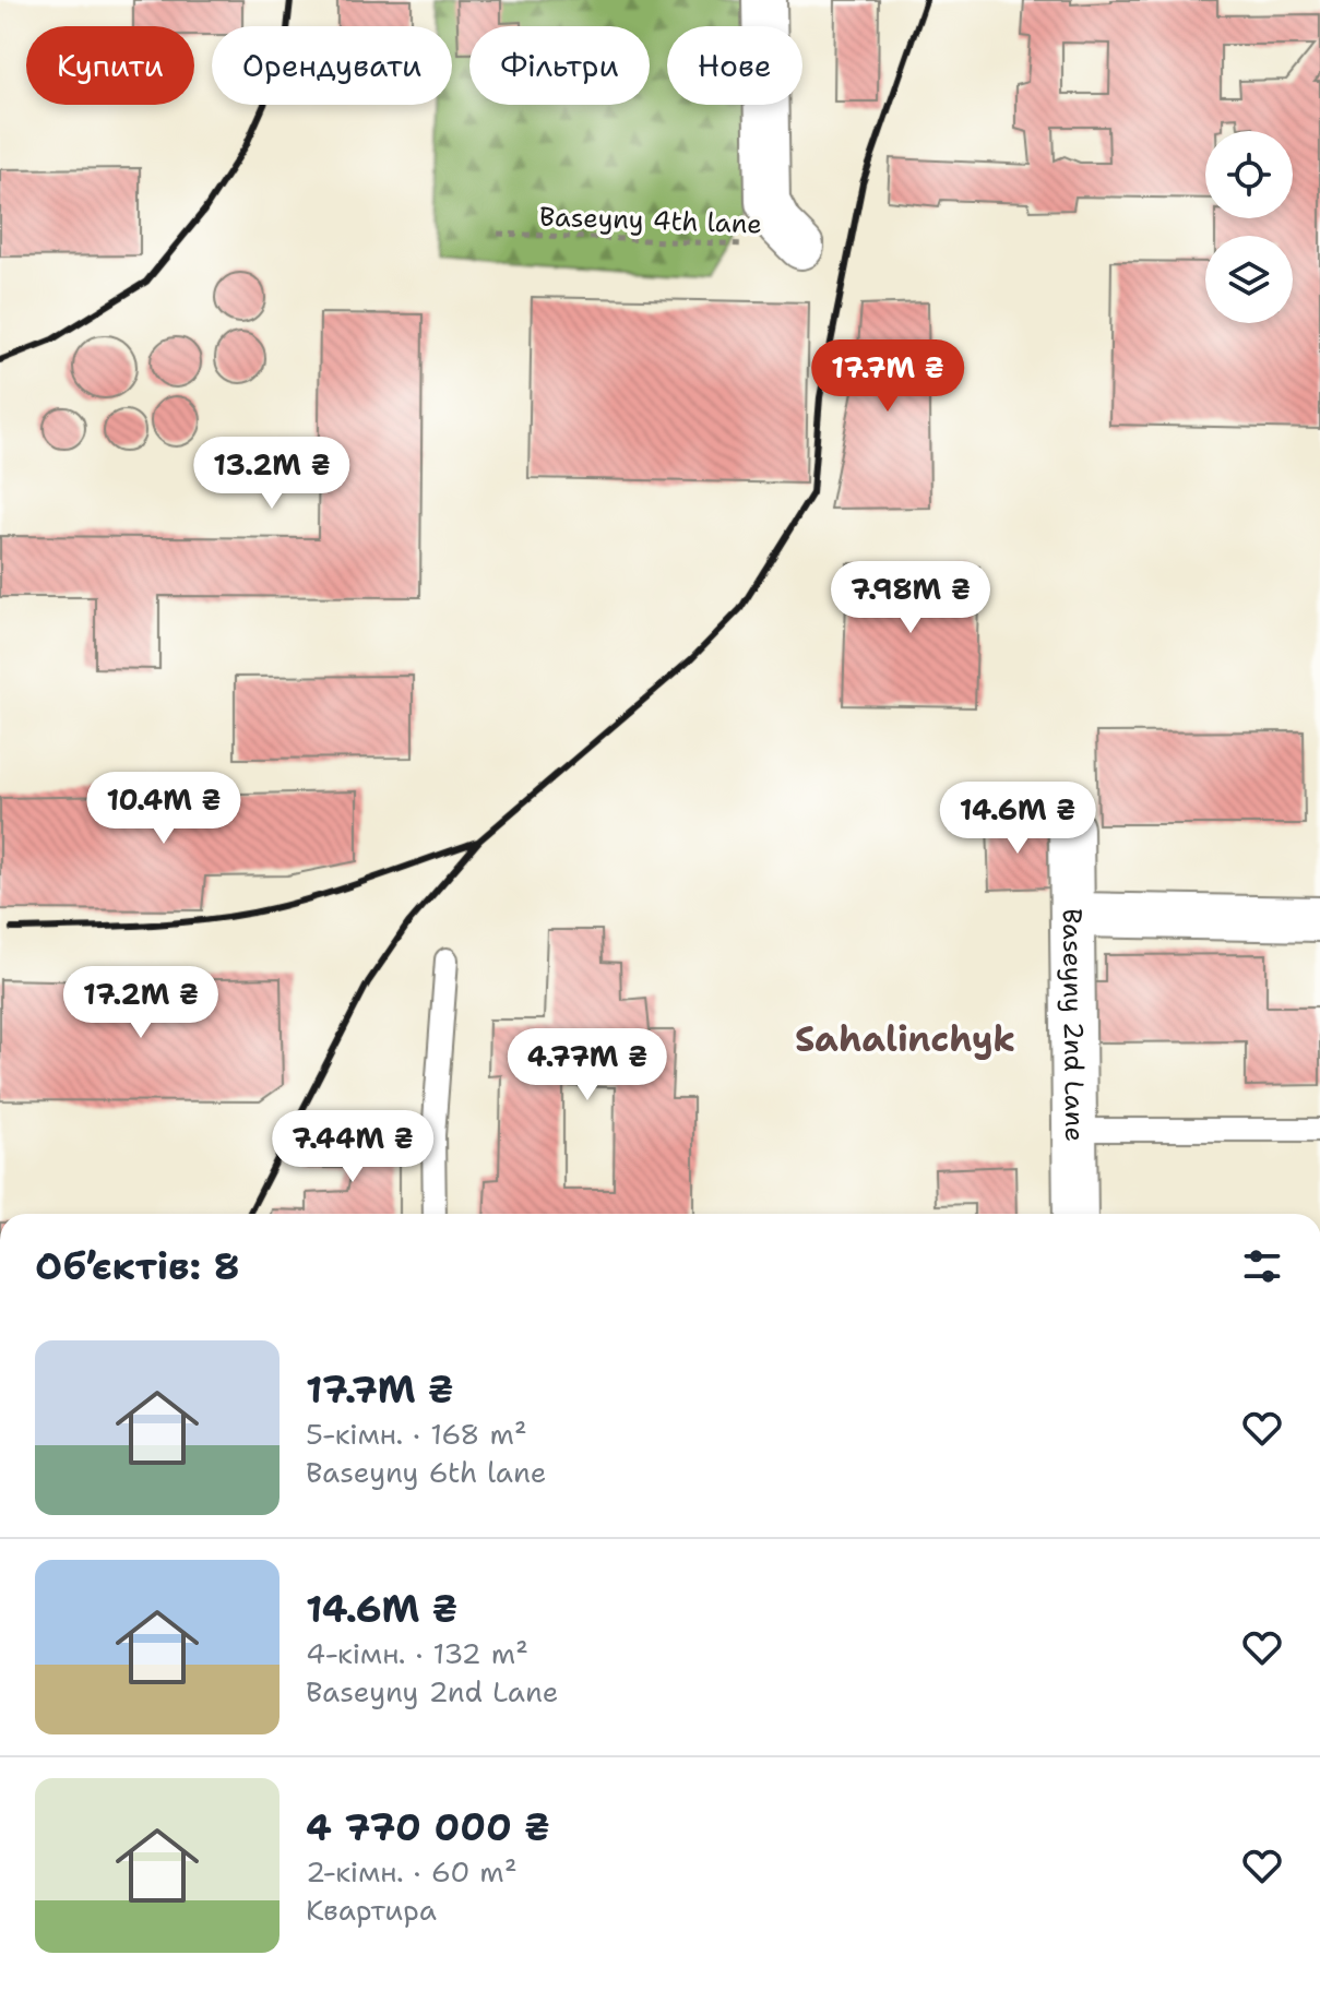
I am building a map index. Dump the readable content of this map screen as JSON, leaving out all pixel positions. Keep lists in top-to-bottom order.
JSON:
{
  "streets": {
    "street": ["Baseyny 2nd Lane"],
    "path": ["Baseyny 4th lane"]
  },
  "districts": ["Sahalinchyk"],
  "page": {
    "chip": [
      "Купити",
      "Орендувати",
      "Фільтри",
      "Нове"
    ],
    "price": [
      "17.7M ₴",
      "13.2M ₴",
      "7.98M ₴",
      "10.4M ₴",
      "14.6M ₴",
      "17.2M ₴",
      "4.77M ₴",
      "7.44M ₴"
    ],
    "heading": "Об’єктів: 8",
    "list": [
      {
        "name": "17.7M ₴",
        "note": "5-кімн. · 168 m² · Baseyny 6th lane"
      },
      {
        "name": "14.6M ₴",
        "note": "4-кімн. · 132 m² · Baseyny 2nd Lane"
      },
      {
        "name": "4 770 000 ₴",
        "note": "2-кімн. · 60 m² · Квартира"
      }
    ]
  }
}
